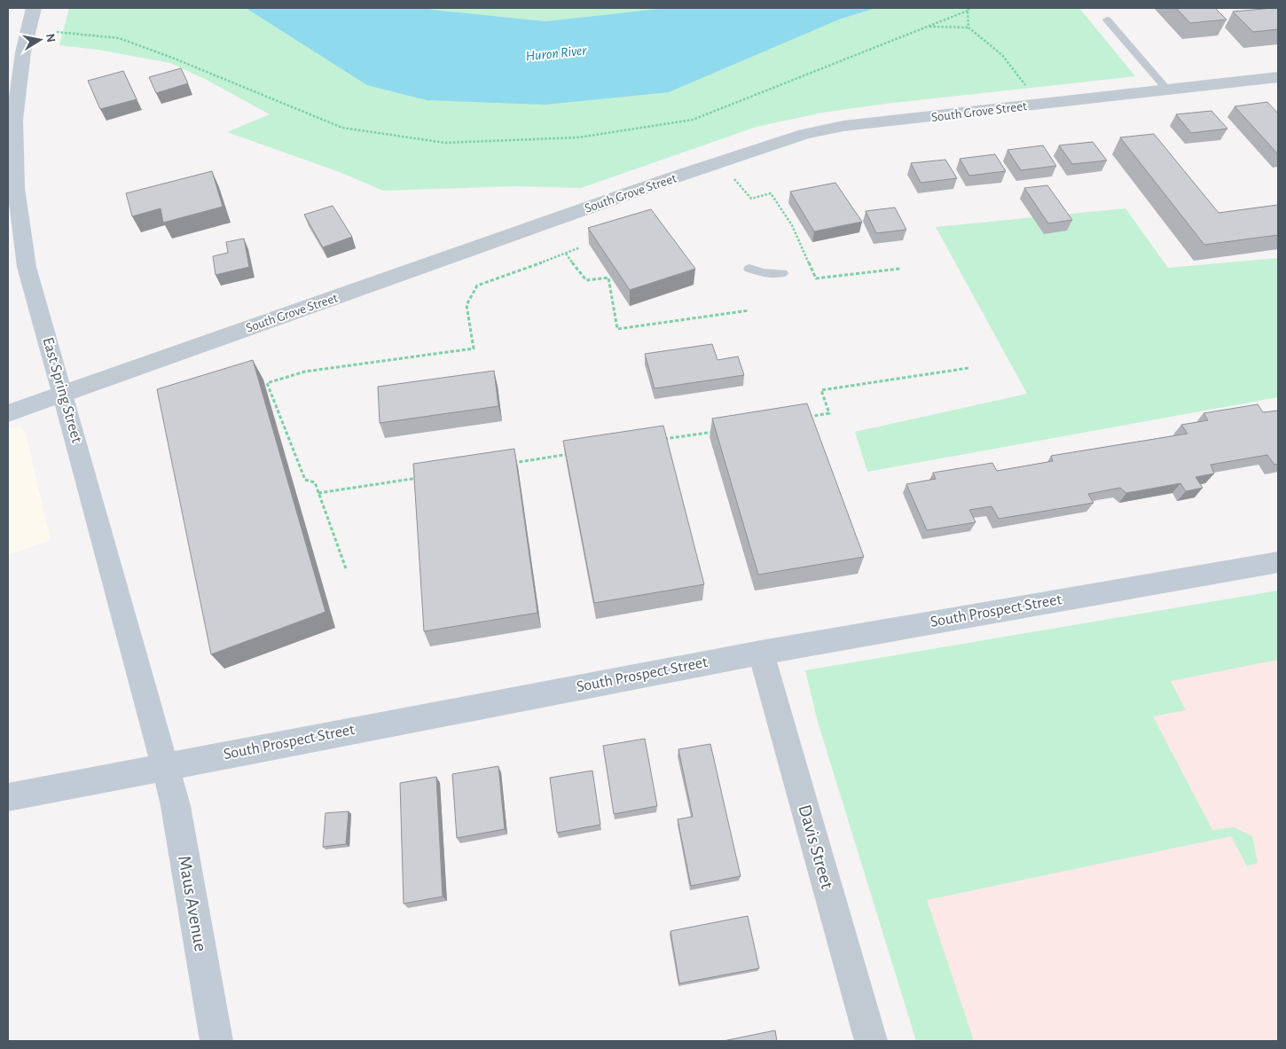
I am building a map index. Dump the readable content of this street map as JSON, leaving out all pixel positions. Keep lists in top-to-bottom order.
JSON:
{
  "streets": {
    "main road": [
      "South Grove Street",
      "East Spring Street",
      "South Prospect Street",
      "Maus Avenue"
    ],
    "street": ["Davis Street"]
  },
  "crossings": [
    ["South Grove Street", "East Spring Street"],
    ["East Spring Street", "South Prospect Street"],
    ["East Spring Street", "Maus Avenue"],
    ["South Prospect Street", "Davis Street"],
    ["South Prospect Street", "Maus Avenue"]
  ],
  "water": ["Huron River"],
  "north": "right"
}
